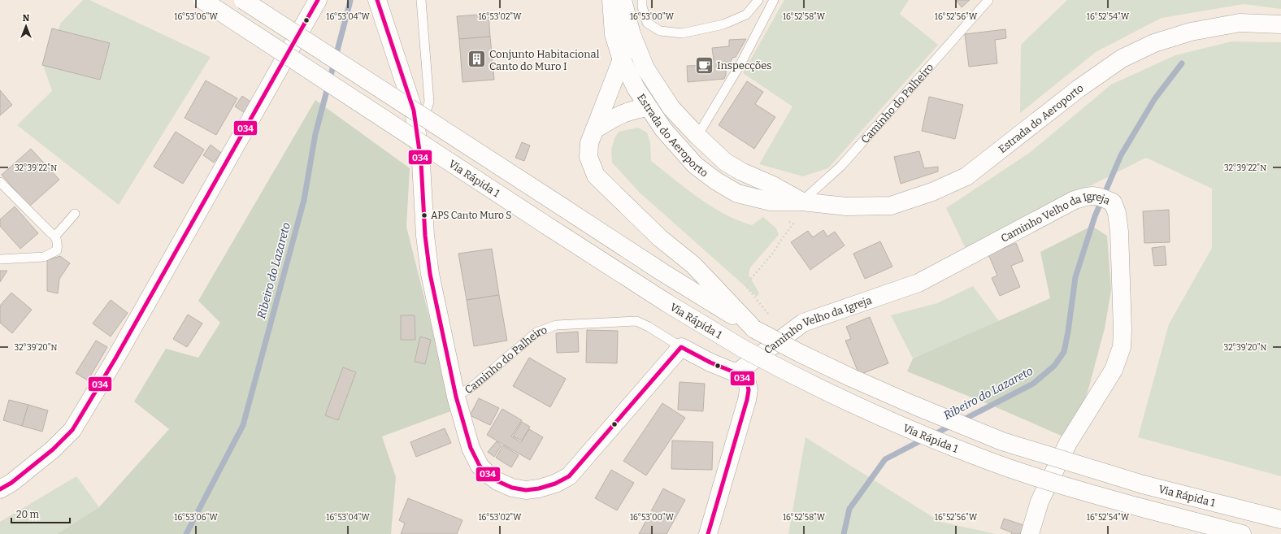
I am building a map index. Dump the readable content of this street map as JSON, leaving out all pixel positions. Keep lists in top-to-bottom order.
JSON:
{
  "streets": {
    "main road": [
      "Caminho do Palheiro",
      "Estrada do Aeroporto",
      "Via Rápida 1",
      "Caminho Velho da Igreja"
    ]
  },
  "crossings": [
    ["Caminho do Palheiro", "Estrada do Aeroporto"],
    ["Caminho do Palheiro", "Caminho Velho da Igreja"]
  ],
  "water": ["Ribeiro do Lazareto"],
  "places": {
    "building": ["Conjunto Habitacional Canto do Muro I"],
    "cafe": ["Inspecções"],
    "other": ["APS Canto Muro S"]
  },
  "lines": ["transit line 034"],
  "scale_bar": "20 m",
  "north": "top",
  "coordinates": [
    "16°53'06\"W",
    "16°53'04\"W",
    "16°53'02\"W",
    "16°53'00\"W",
    "16°52'58\"W",
    "16°52'56\"W",
    "16°52'54\"W",
    "32°39'22\"N",
    "32°39'20\"N"
  ]
}
